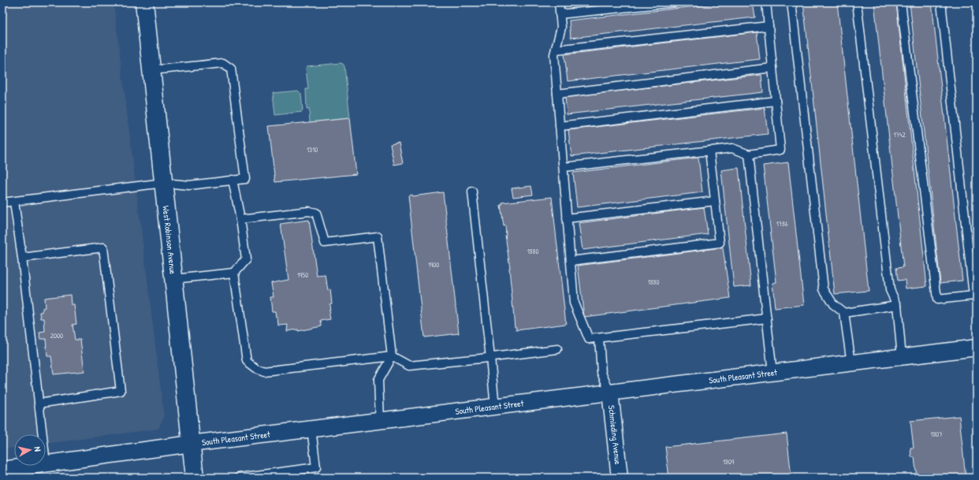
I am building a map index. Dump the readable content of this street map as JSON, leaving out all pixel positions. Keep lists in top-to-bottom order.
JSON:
{
  "streets": {
    "street": ["West Robinson Avenue", "South Pleasant Street", "Schmieding Avenue"]
  },
  "crossings": [
    ["West Robinson Avenue", "South Pleasant Street"],
    ["South Pleasant Street", "Schmieding Avenue"]
  ],
  "house_numbers": [
    "1742",
    "1310",
    "1786",
    "1880",
    "1900",
    "1950",
    "1880",
    "2000",
    "1807",
    "1809"
  ],
  "north": "right"
}
